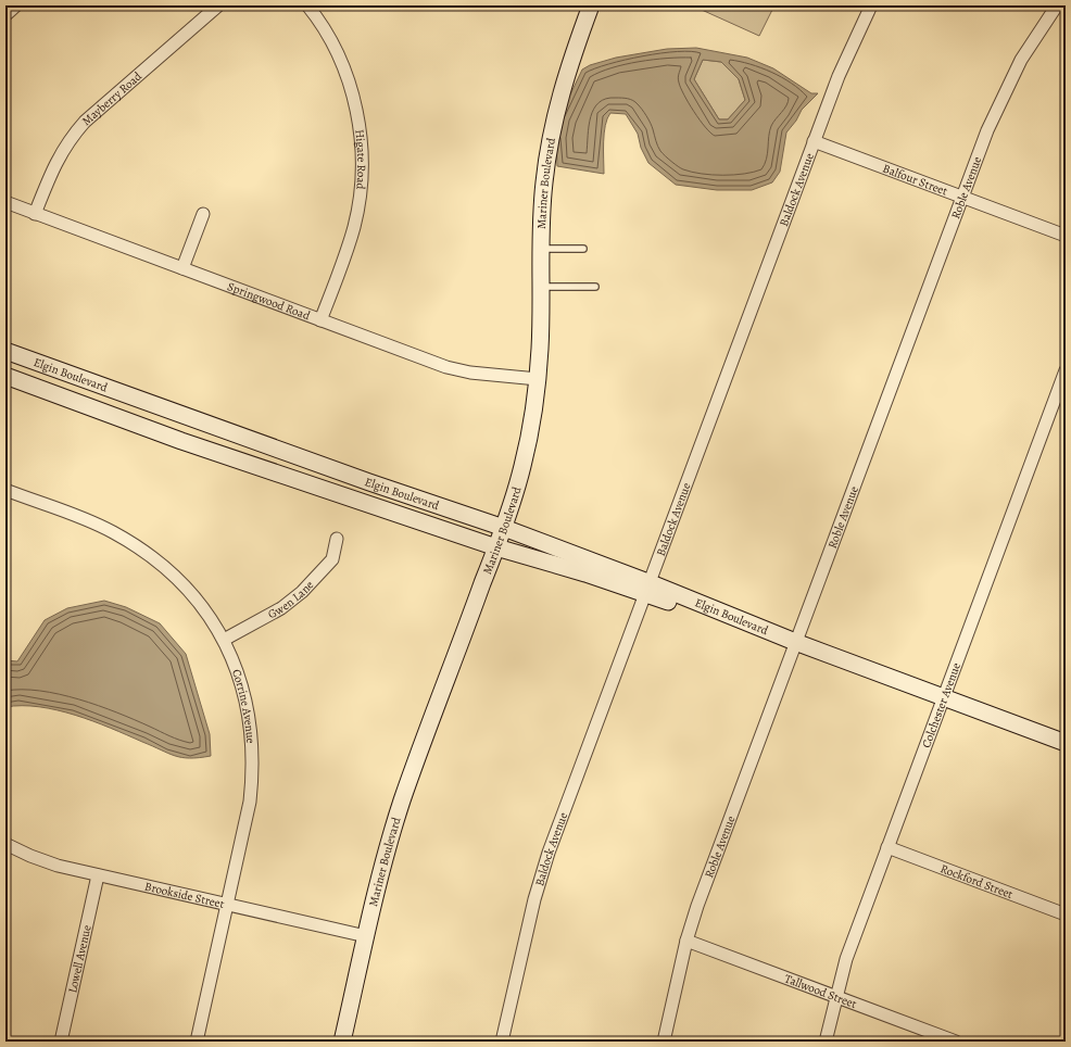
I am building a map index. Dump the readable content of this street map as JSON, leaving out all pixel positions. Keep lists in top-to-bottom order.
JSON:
{
  "streets": {
    "main road": ["Mariner Boulevard", "Elgin Boulevard"],
    "street": [
      "Mayberry Road",
      "Higate Road",
      "Balfour Street",
      "Roble Avenue",
      "Baldock Avenue",
      "Springwood Road",
      "Gwen Lane",
      "Colchester Avenue",
      "Corrine Avenue",
      "Rockford Street",
      "Brookside Street",
      "Lowell Avenue",
      "Tallwood Street"
    ]
  },
  "crossings": [
    ["Mayberry Road", "Springwood Road"],
    ["Higate Road", "Springwood Road"],
    ["Balfour Street", "Roble Avenue"],
    ["Balfour Street", "Baldock Avenue"],
    ["Mariner Boulevard", "Springwood Road"],
    ["Mariner Boulevard", "Elgin Boulevard"],
    ["Mariner Boulevard", "Brookside Street"],
    ["Roble Avenue", "Elgin Boulevard"],
    ["Roble Avenue", "Tallwood Street"],
    ["Baldock Avenue", "Elgin Boulevard"],
    ["Elgin Boulevard", "Colchester Avenue"],
    ["Gwen Lane", "Corrine Avenue"],
    ["Colchester Avenue", "Rockford Street"],
    ["Colchester Avenue", "Tallwood Street"],
    ["Corrine Avenue", "Brookside Street"],
    ["Brookside Street", "Lowell Avenue"]
  ]
}
